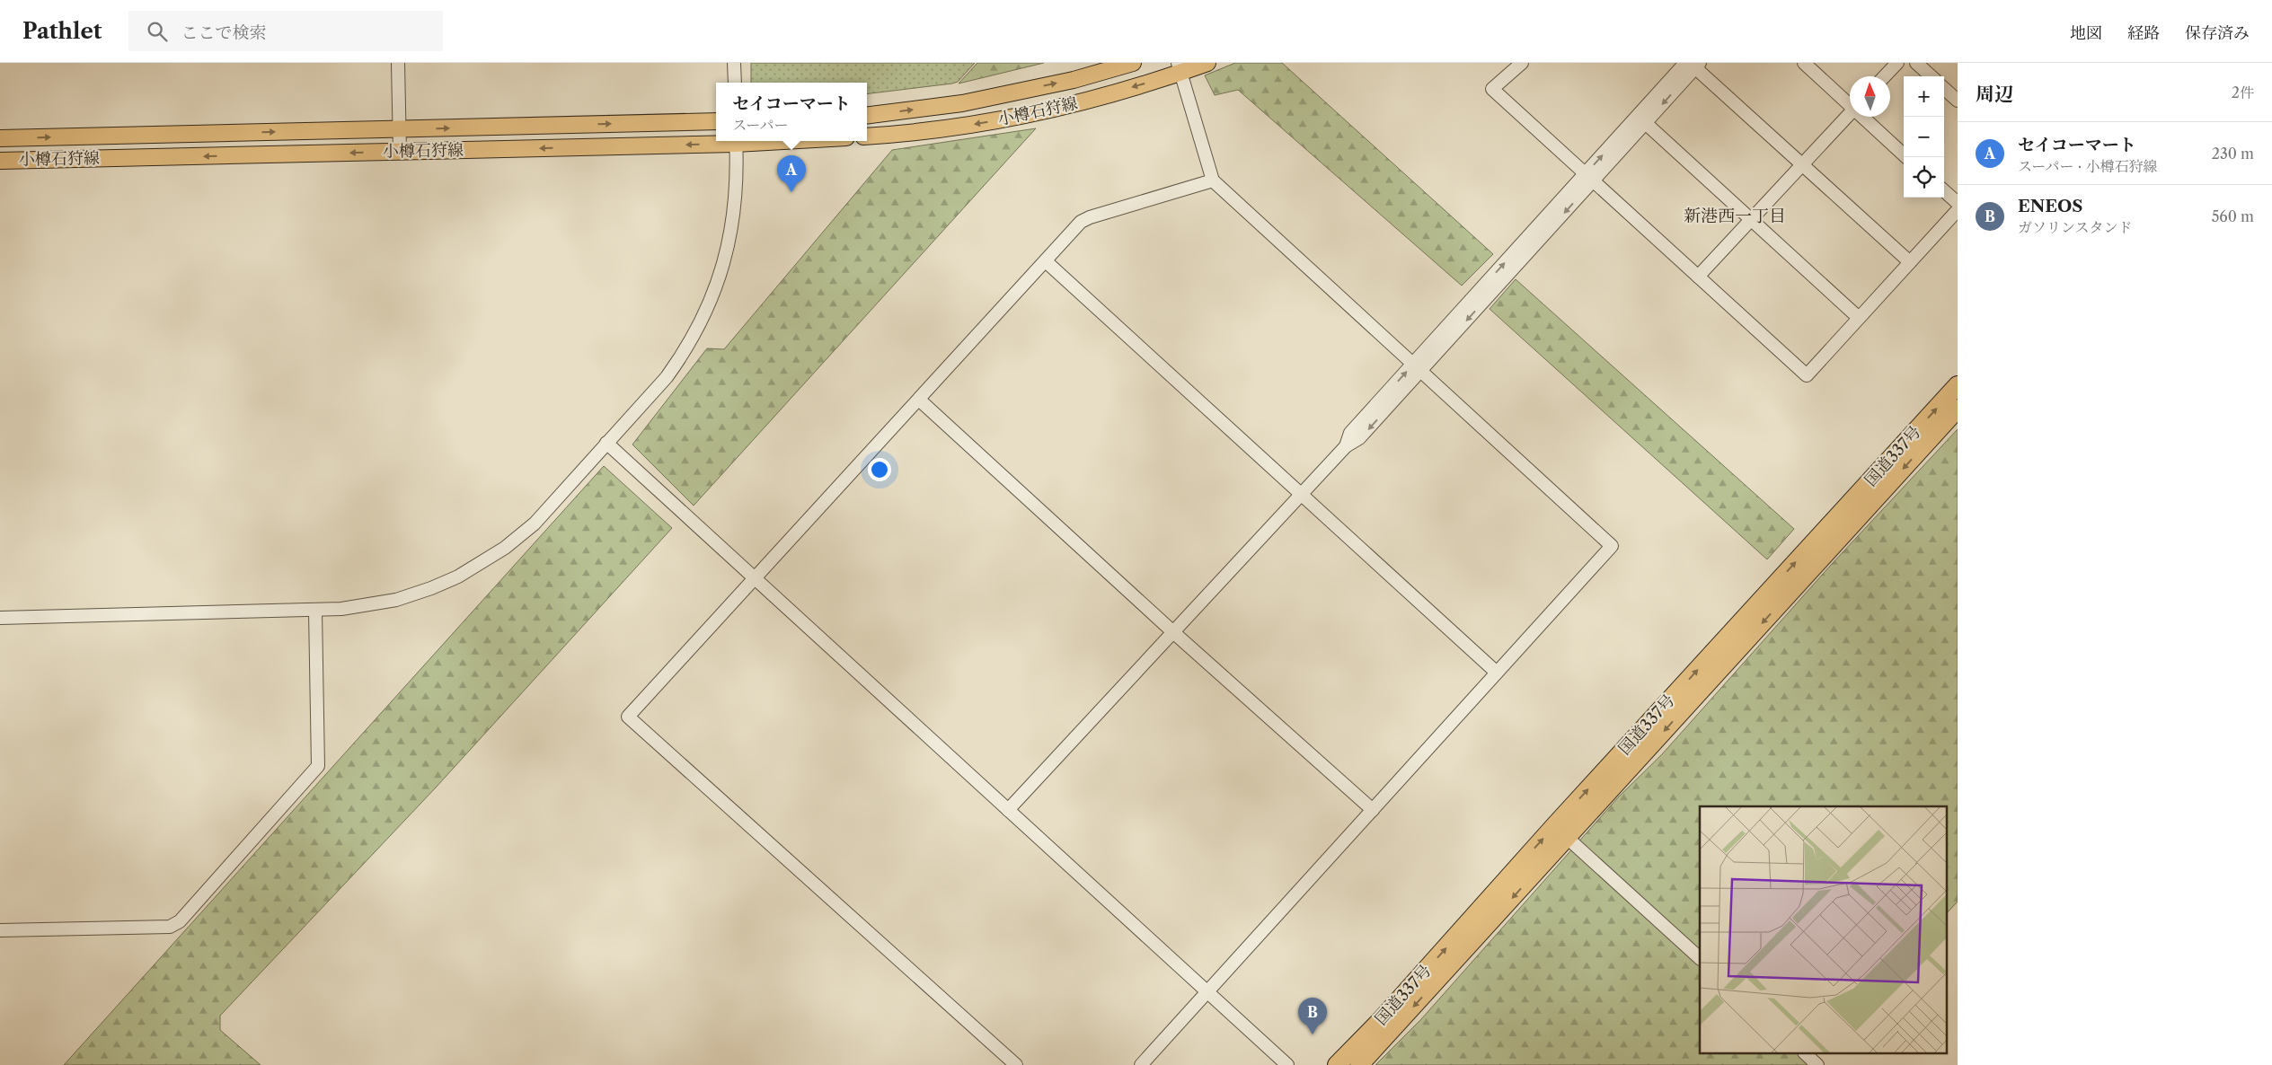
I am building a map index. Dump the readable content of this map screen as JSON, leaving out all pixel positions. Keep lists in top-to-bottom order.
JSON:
{
  "streets": {
    "highway": ["国道337号"],
    "main road": ["小樽石狩線"]
  },
  "districts": ["新港西一丁目"],
  "north": "top",
  "page": {
    "header": "Pathlet",
    "search": "ここで検索",
    "nav": ["地図", "経路", "保存済み"],
    "heading": ["周辺", "2件"],
    "map_buttons": ["+", "−"],
    "popup": ["セイコーマート", "スーパー"],
    "list": [
      {
        "mark": "A",
        "name": "セイコーマート",
        "note": "スーパー · 小樽石狩線",
        "value": "230 m"
      },
      {
        "mark": "B",
        "name": "ENEOS",
        "note": "ガソリンスタンド",
        "value": "560 m"
      }
    ],
    "pins": ["A", "B"]
  }
}
